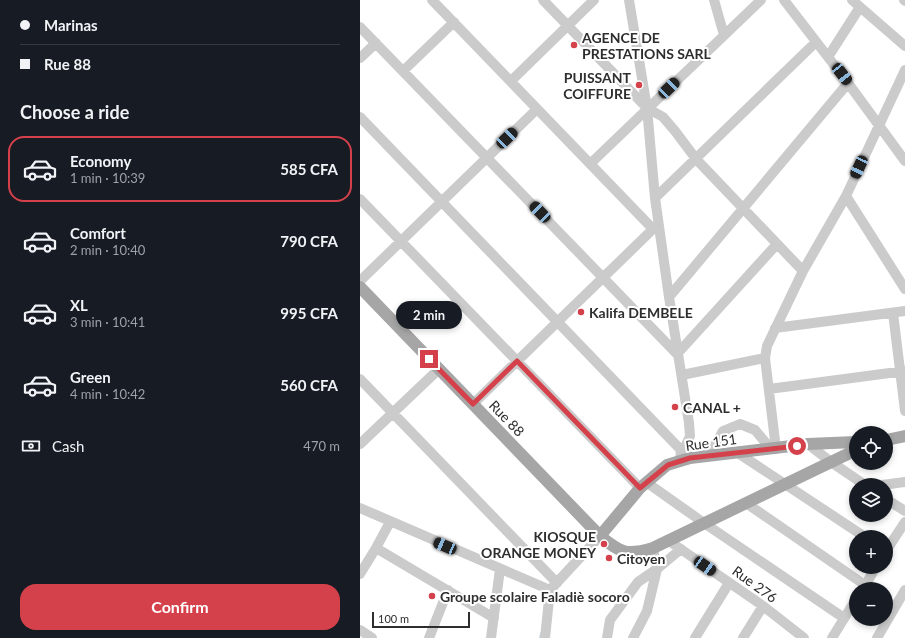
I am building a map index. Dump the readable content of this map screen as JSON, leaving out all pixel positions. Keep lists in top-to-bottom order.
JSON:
{
  "streets": {
    "main road": ["Rue 88", "Rue 151"],
    "street": ["Rue 276"]
  },
  "crossings": [
    ["Rue 88", "Rue 151"],
    ["Rue 88", "Rue 276"]
  ],
  "places": [
    "AGENCE DE PRESTATIONS SARL",
    "PUISSANT COIFFURE",
    "Kalifa DEMBELE",
    "CANAL +",
    "KIOSQUE ORANGE MONEY",
    "Citoyen",
    "Groupe scolaire Faladiè socoro"
  ],
  "scale_bar": "100 m",
  "page": {
    "banner": ["Marinas", "Rue 88"],
    "heading": "Choose a ride",
    "list": [
      {
        "name": "Economy",
        "note": "1 min · 10:39",
        "value": "585 CFA"
      },
      {
        "name": "Comfort",
        "note": "2 min · 10:40",
        "value": "790 CFA"
      },
      {
        "name": "XL",
        "note": "3 min · 10:41",
        "value": "995 CFA"
      },
      {
        "name": "Green",
        "note": "4 min · 10:42",
        "value": "560 CFA"
      }
    ],
    "bubble": "2 min",
    "pay": ["Cash", "470 m"],
    "map_buttons": ["+", "−"],
    "buttons": "Confirm",
    "scale": "100 m"
  }
}
